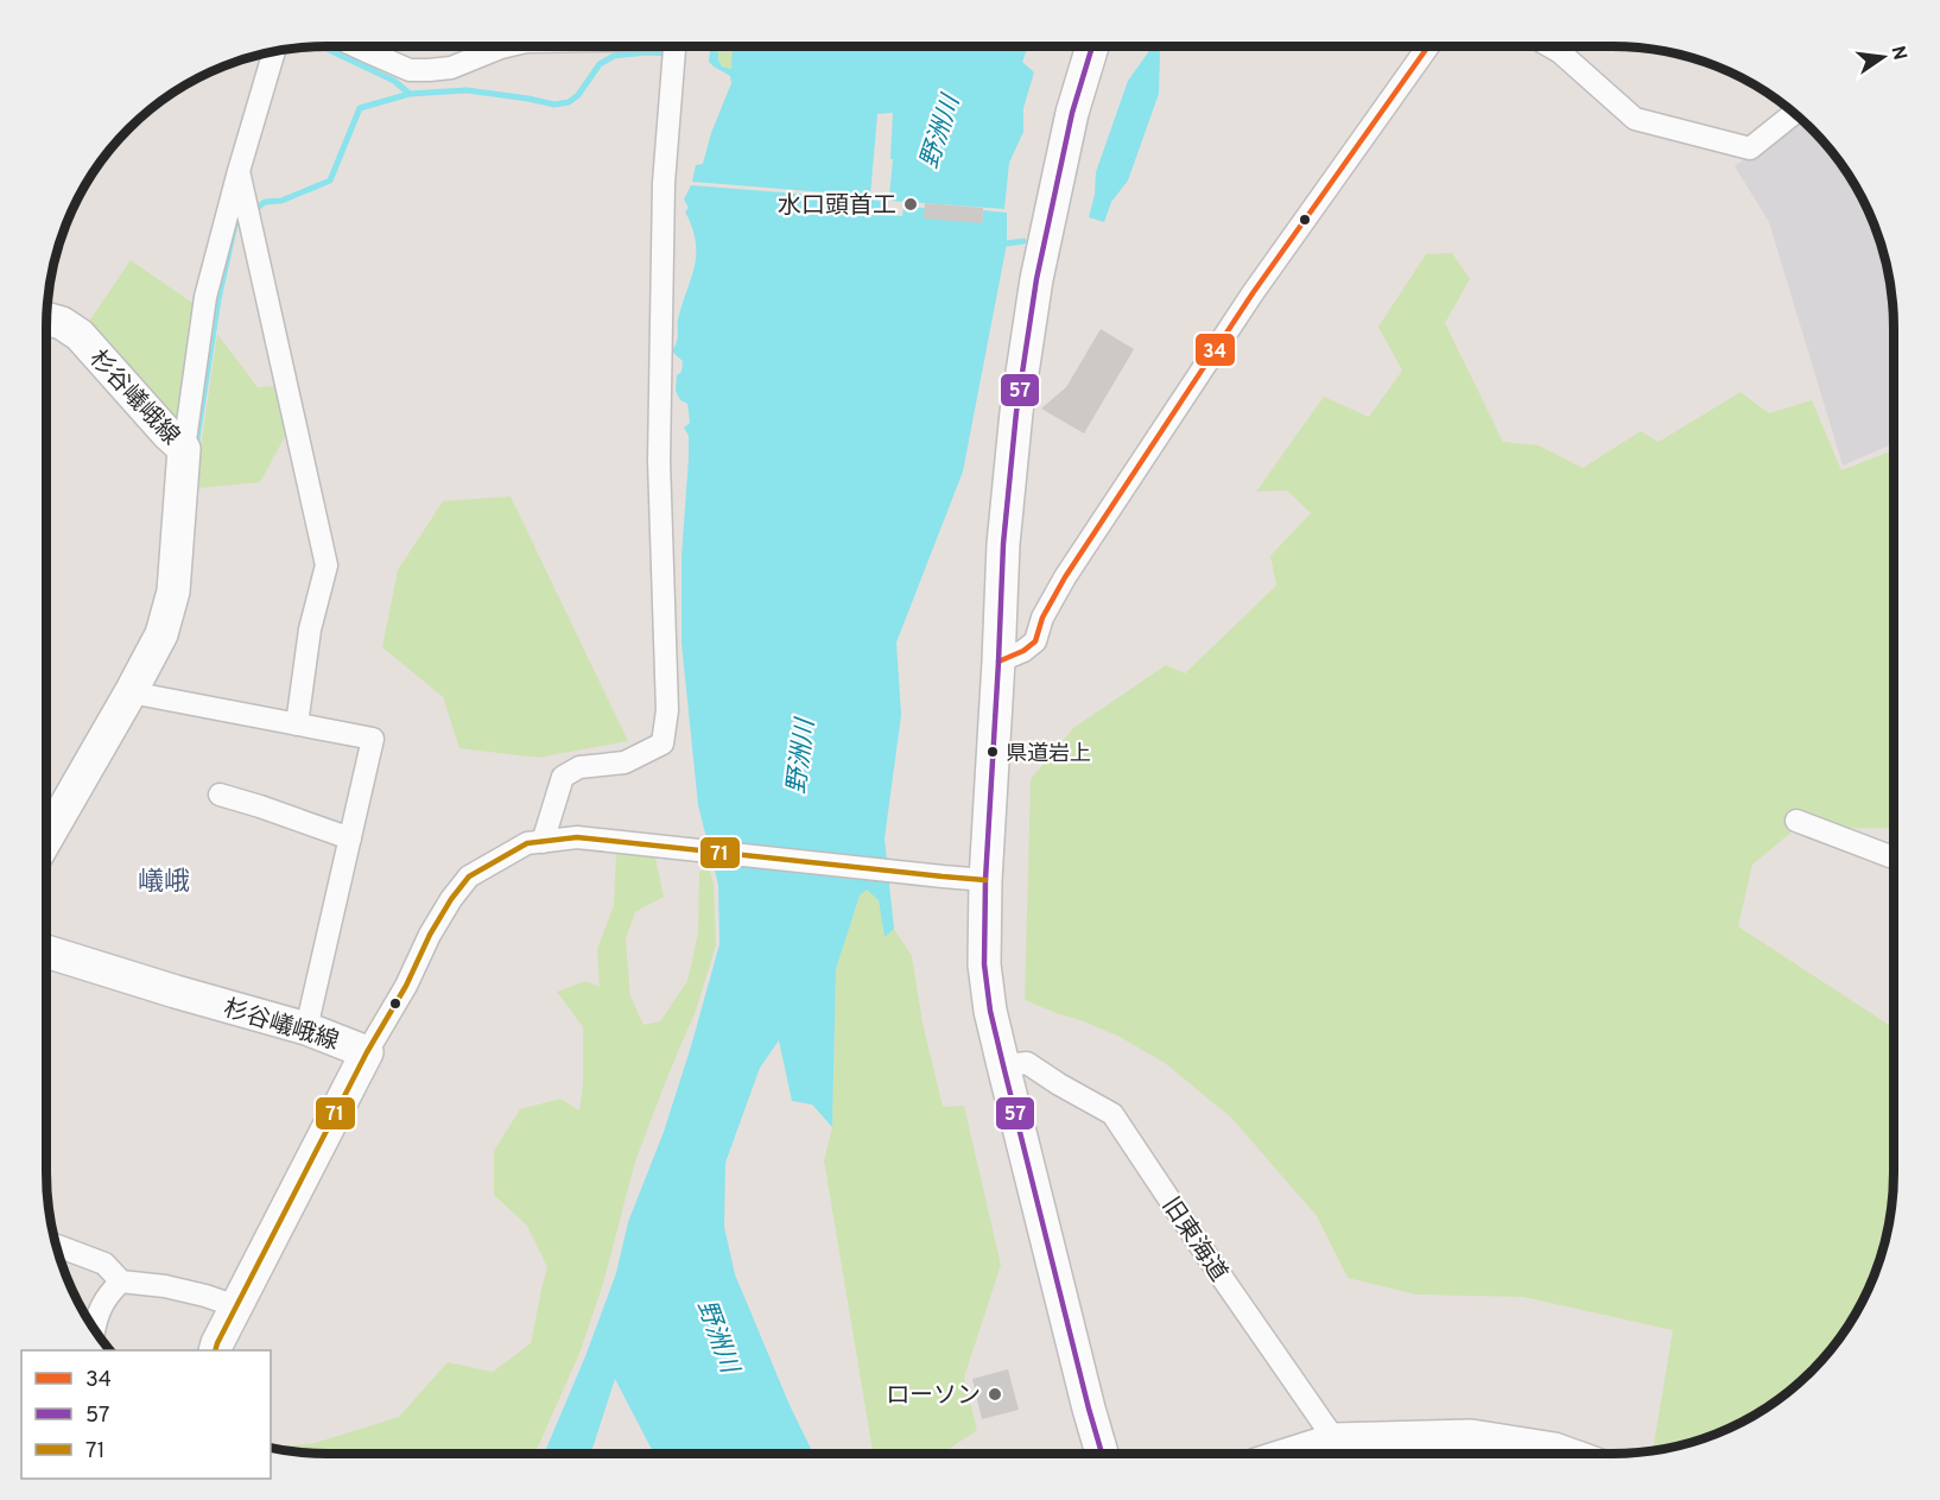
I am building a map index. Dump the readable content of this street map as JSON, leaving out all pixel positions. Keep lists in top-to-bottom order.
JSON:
{
  "streets": {
    "main road": ["杉谷嶬峨線"],
    "street": ["旧東海道"]
  },
  "districts": ["嶬峨"],
  "water": ["野洲川"],
  "places": ["水口頭首工", "県道岩上", "ローソン"],
  "lines": ["transit line 34", "transit line 57", "transit line 71"],
  "legend": ["34", "57", "71"],
  "north": "right"
}
